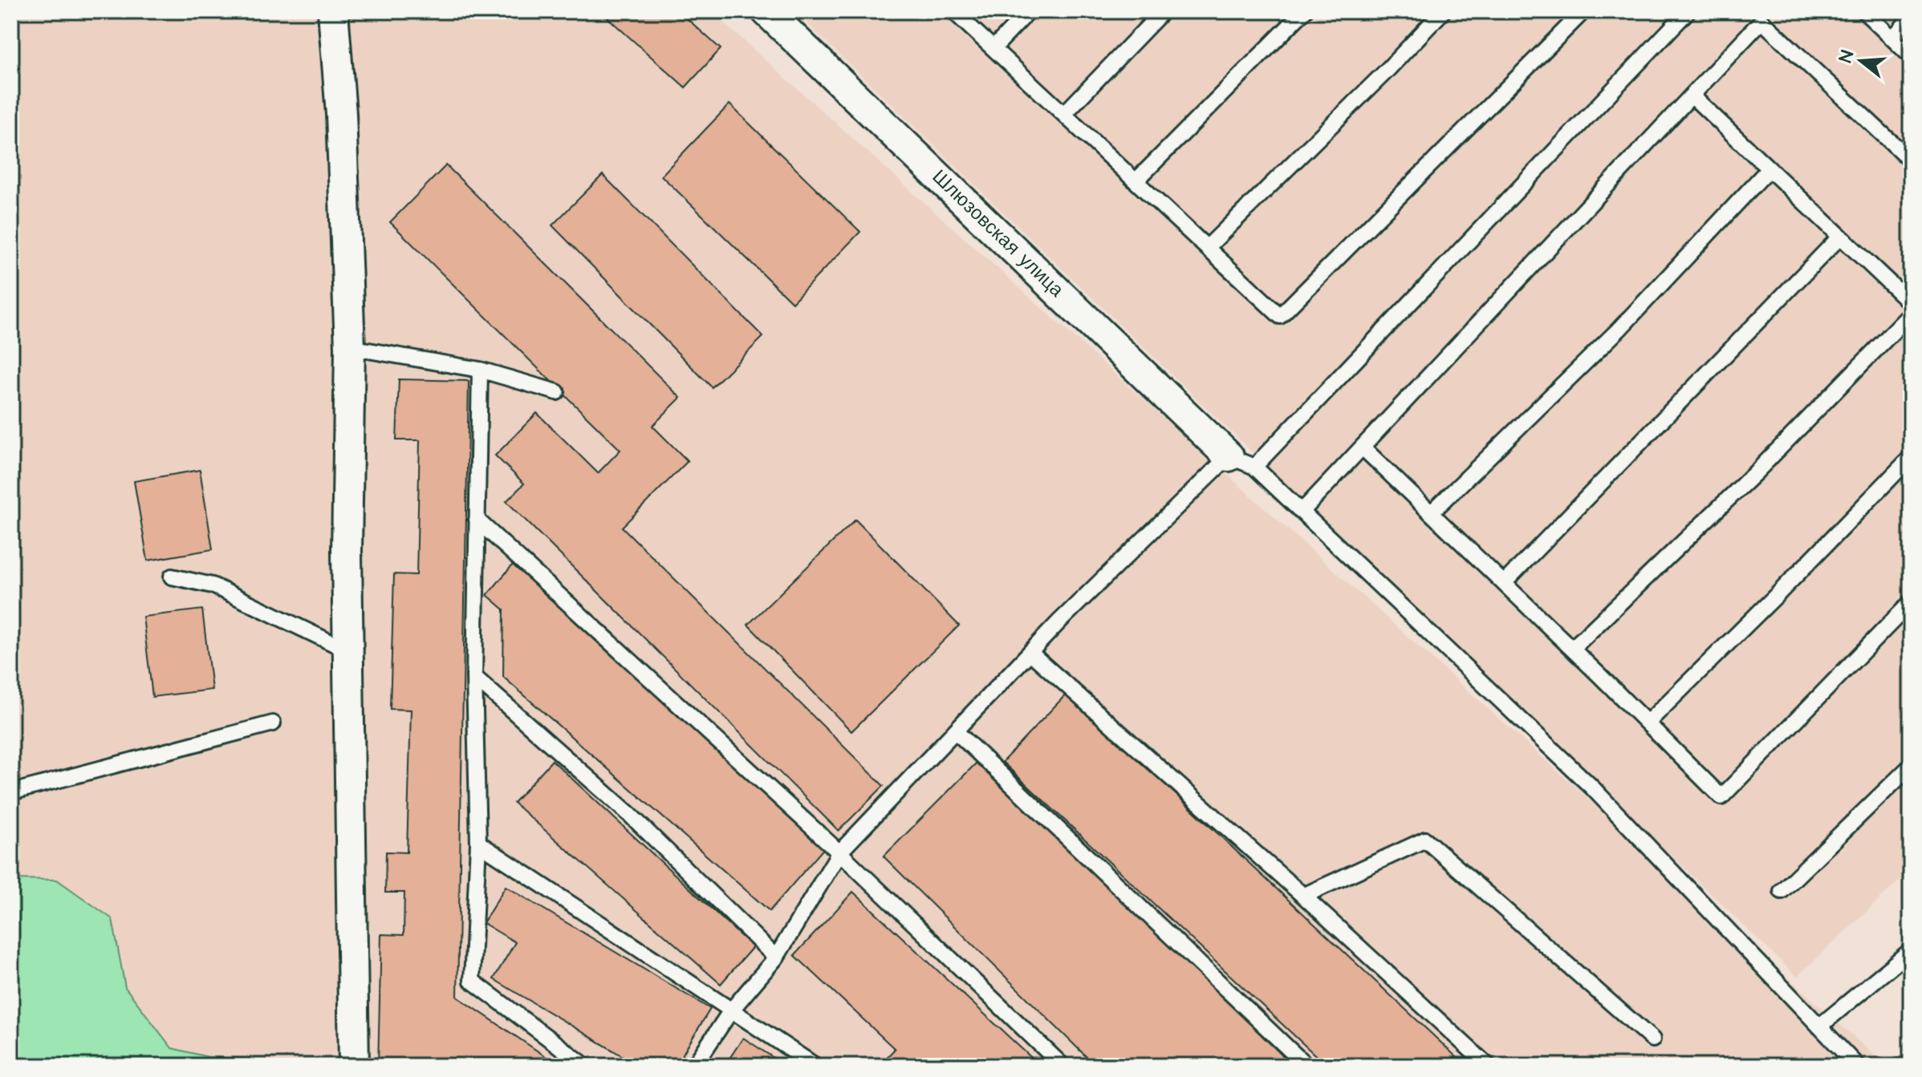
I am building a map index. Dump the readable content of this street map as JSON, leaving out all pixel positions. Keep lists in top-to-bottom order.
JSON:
{
  "streets": {
    "street": ["Шлюзовская улица"]
  },
  "north": "left"
}
